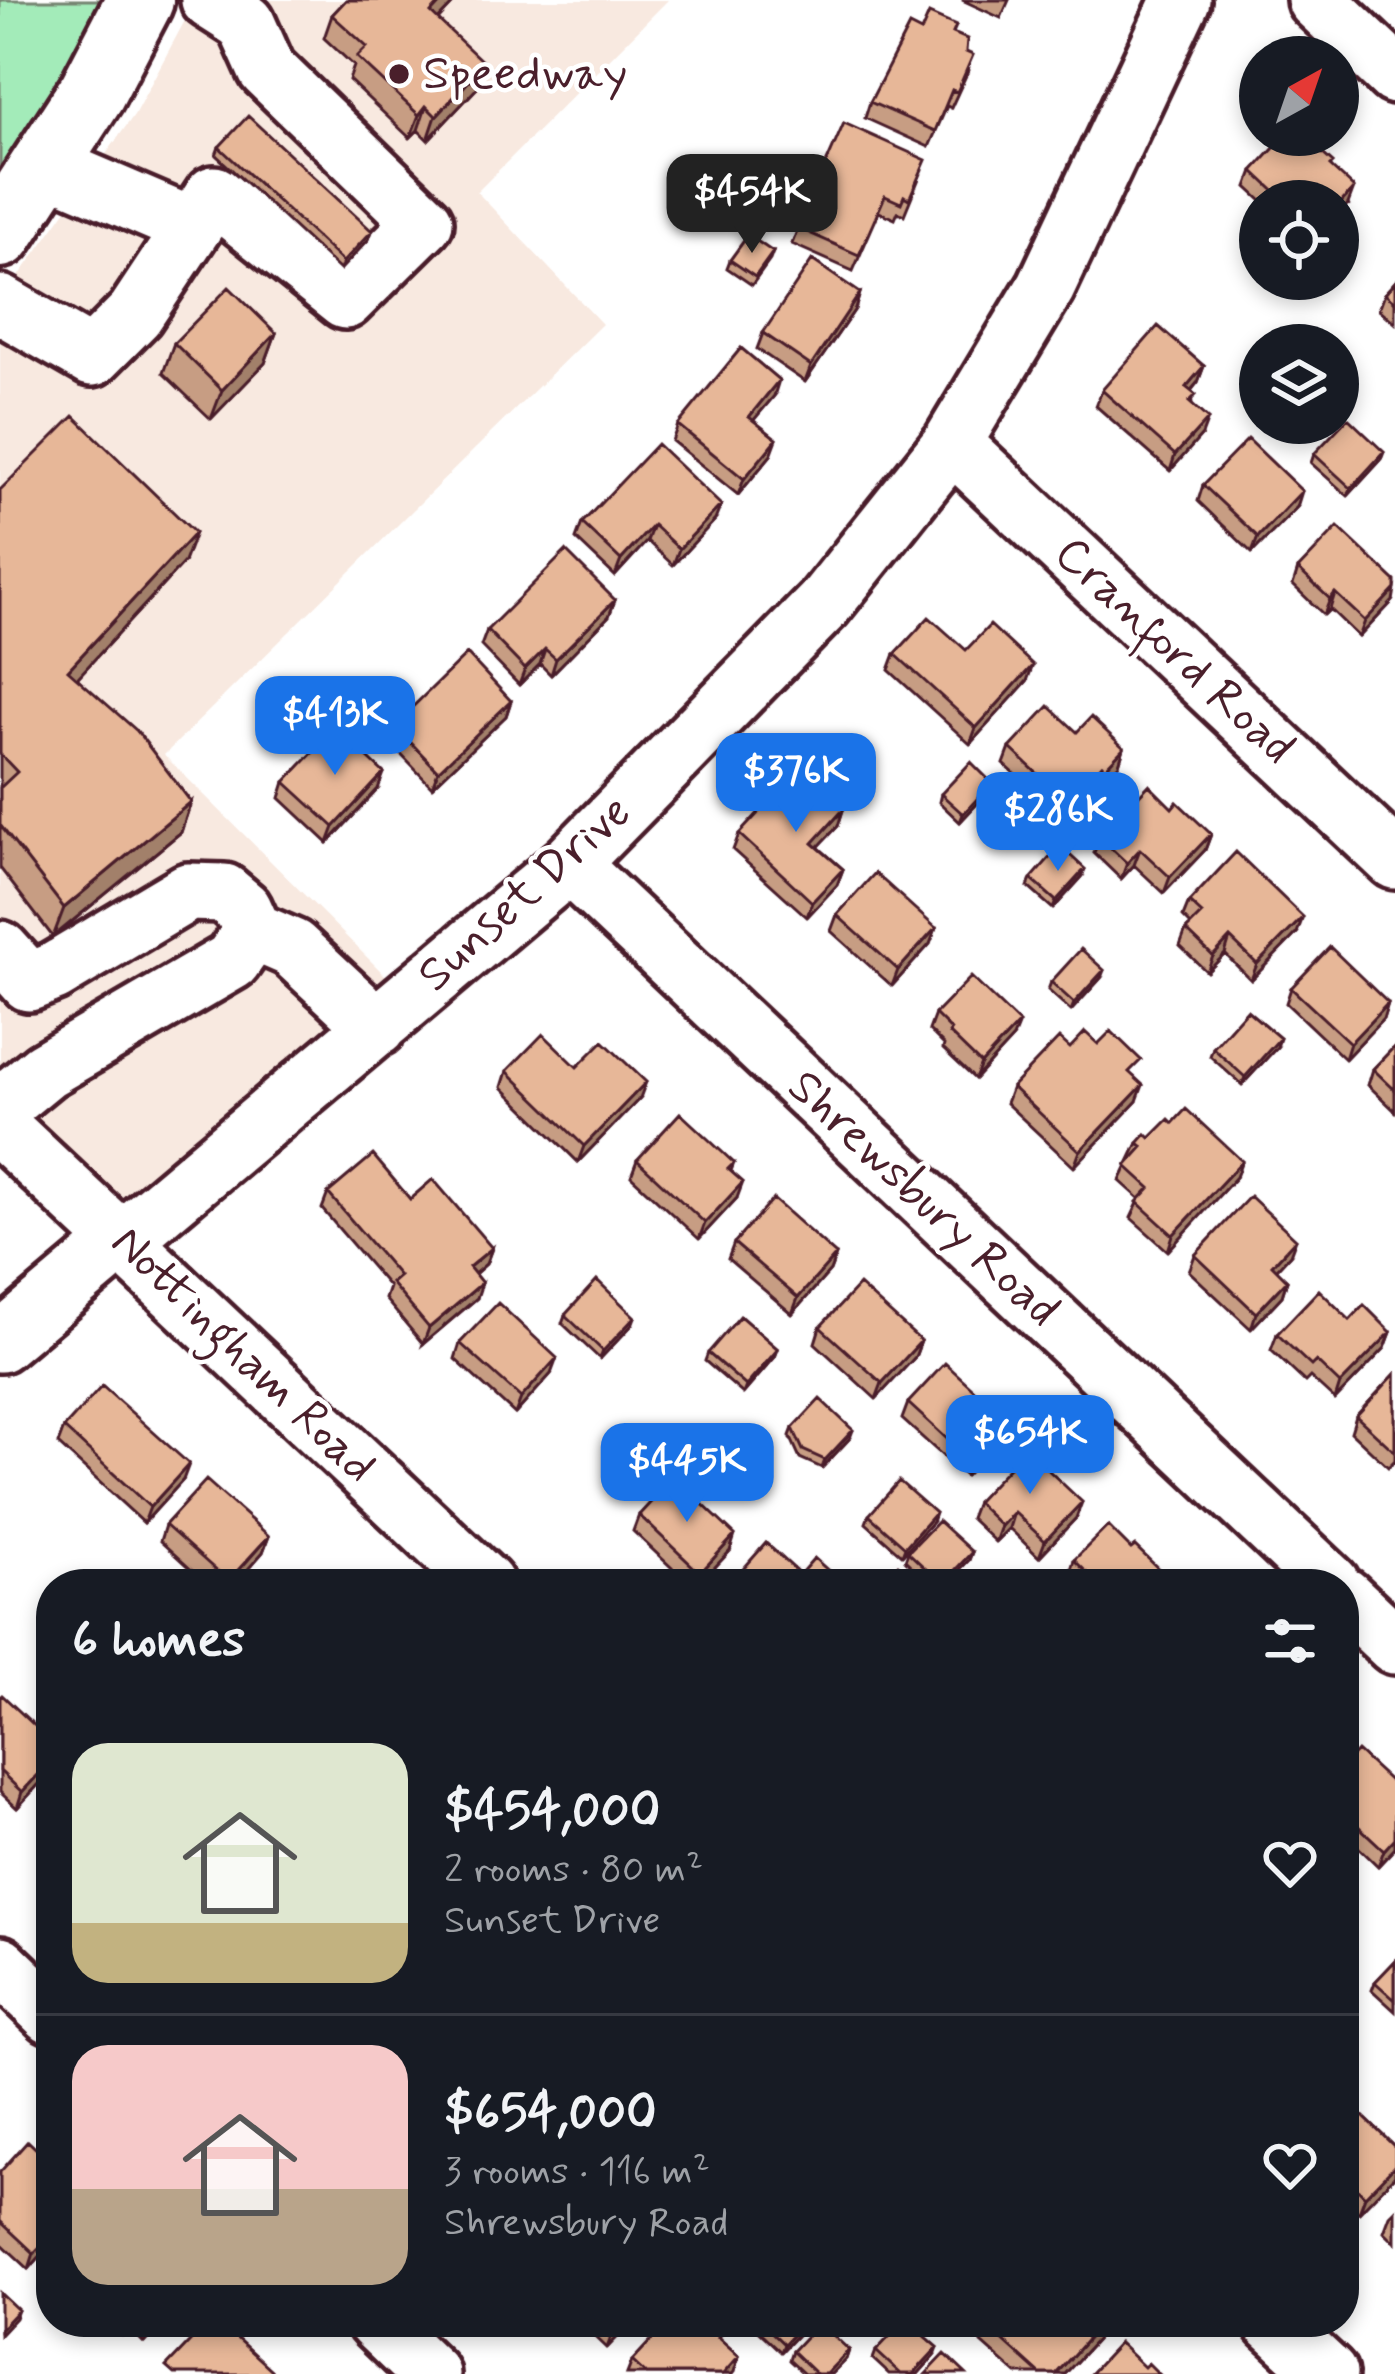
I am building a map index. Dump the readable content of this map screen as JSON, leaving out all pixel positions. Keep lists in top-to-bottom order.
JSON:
{
  "streets": {
    "street": [
      "Cranford Road",
      "Sunset Drive",
      "Shrewsbury Road",
      "Nottingham Road"
    ]
  },
  "crossings": [
    ["Cranford Road", "Sunset Drive"],
    ["Sunset Drive", "Shrewsbury Road"],
    ["Sunset Drive", "Nottingham Road"]
  ],
  "places": ["Speedway"],
  "north": "top right",
  "page": {
    "price": [
      "$454K",
      "$413K",
      "$376K",
      "$286K",
      "$654K",
      "$445K"
    ],
    "heading": "6 homes",
    "list": [
      {
        "name": "$454,000",
        "note": "2 rooms · 80 m² · Sunset Drive"
      },
      {
        "name": "$654,000",
        "note": "3 rooms · 116 m² · Shrewsbury Road"
      }
    ]
  }
}
